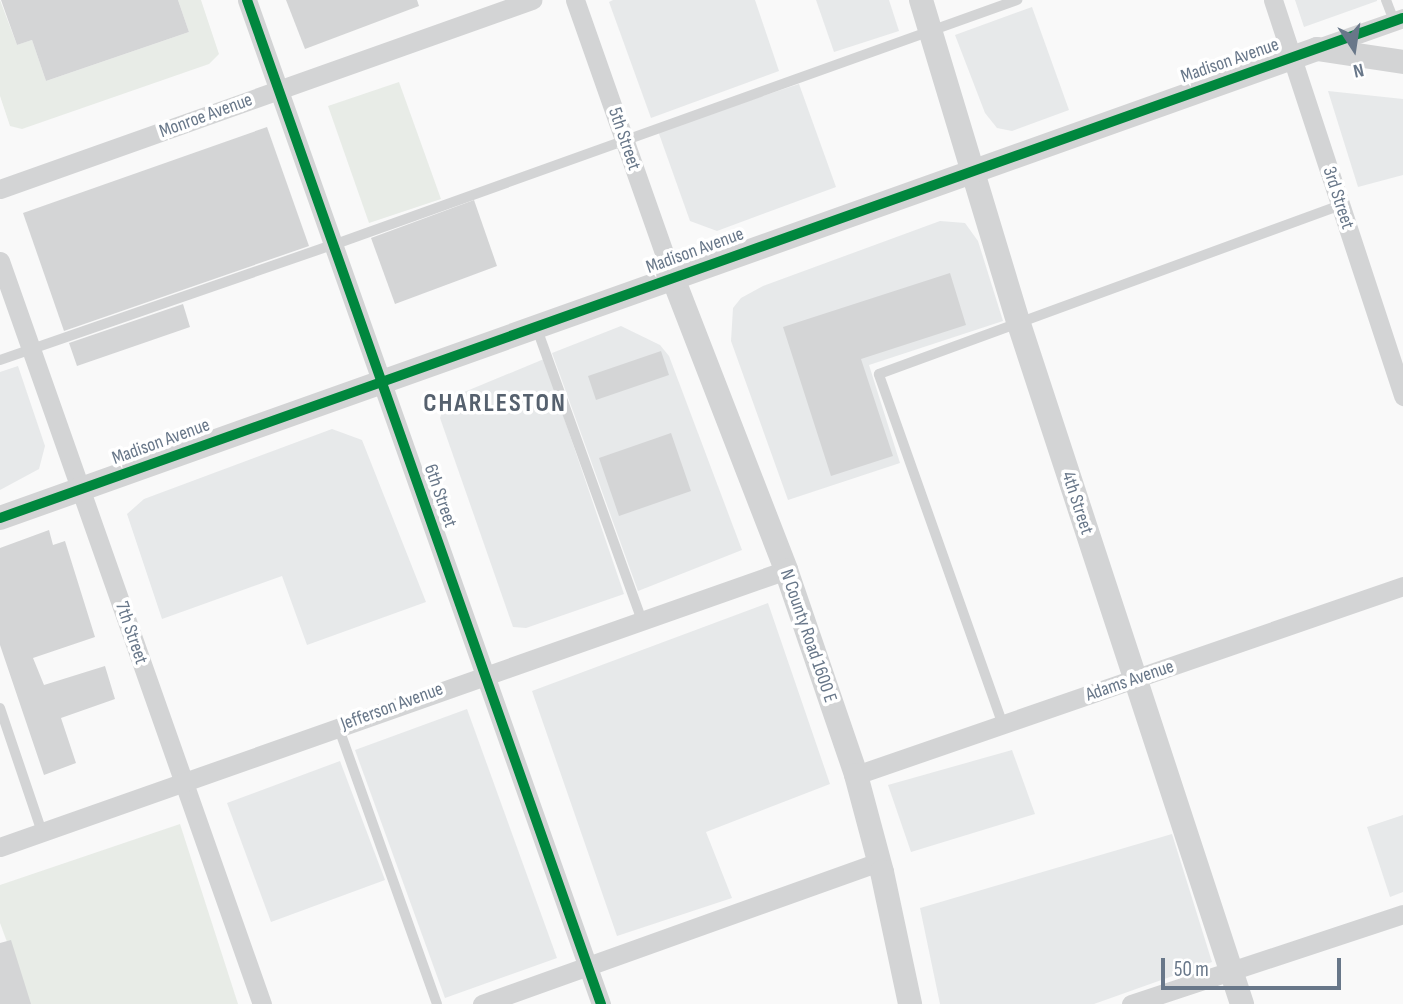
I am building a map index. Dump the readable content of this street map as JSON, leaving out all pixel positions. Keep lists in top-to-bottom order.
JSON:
{
  "streets": {
    "street": [
      "Madison Avenue",
      "Monroe Avenue",
      "5th Street",
      "3rd Street",
      "6th Street",
      "4th Street",
      "7th Street",
      "N County Road 1600 E",
      "Adams Avenue",
      "Jefferson Avenue"
    ]
  },
  "crossings": [
    ["Madison Avenue", "5th Street"],
    ["Madison Avenue", "3rd Street"],
    ["Madison Avenue", "6th Street"],
    ["Madison Avenue", "4th Street"],
    ["Madison Avenue", "7th Street"],
    ["Madison Avenue", "N County Road 1600 E"],
    ["Monroe Avenue", "6th Street"],
    ["5th Street", "N County Road 1600 E"],
    ["6th Street", "Jefferson Avenue"],
    ["4th Street", "Adams Avenue"],
    ["7th Street", "Jefferson Avenue"],
    ["N County Road 1600 E", "Adams Avenue"],
    ["N County Road 1600 E", "Jefferson Avenue"]
  ],
  "districts": ["CHARLESTON"],
  "scale_bar": "50 m",
  "north": "bottom"
}
